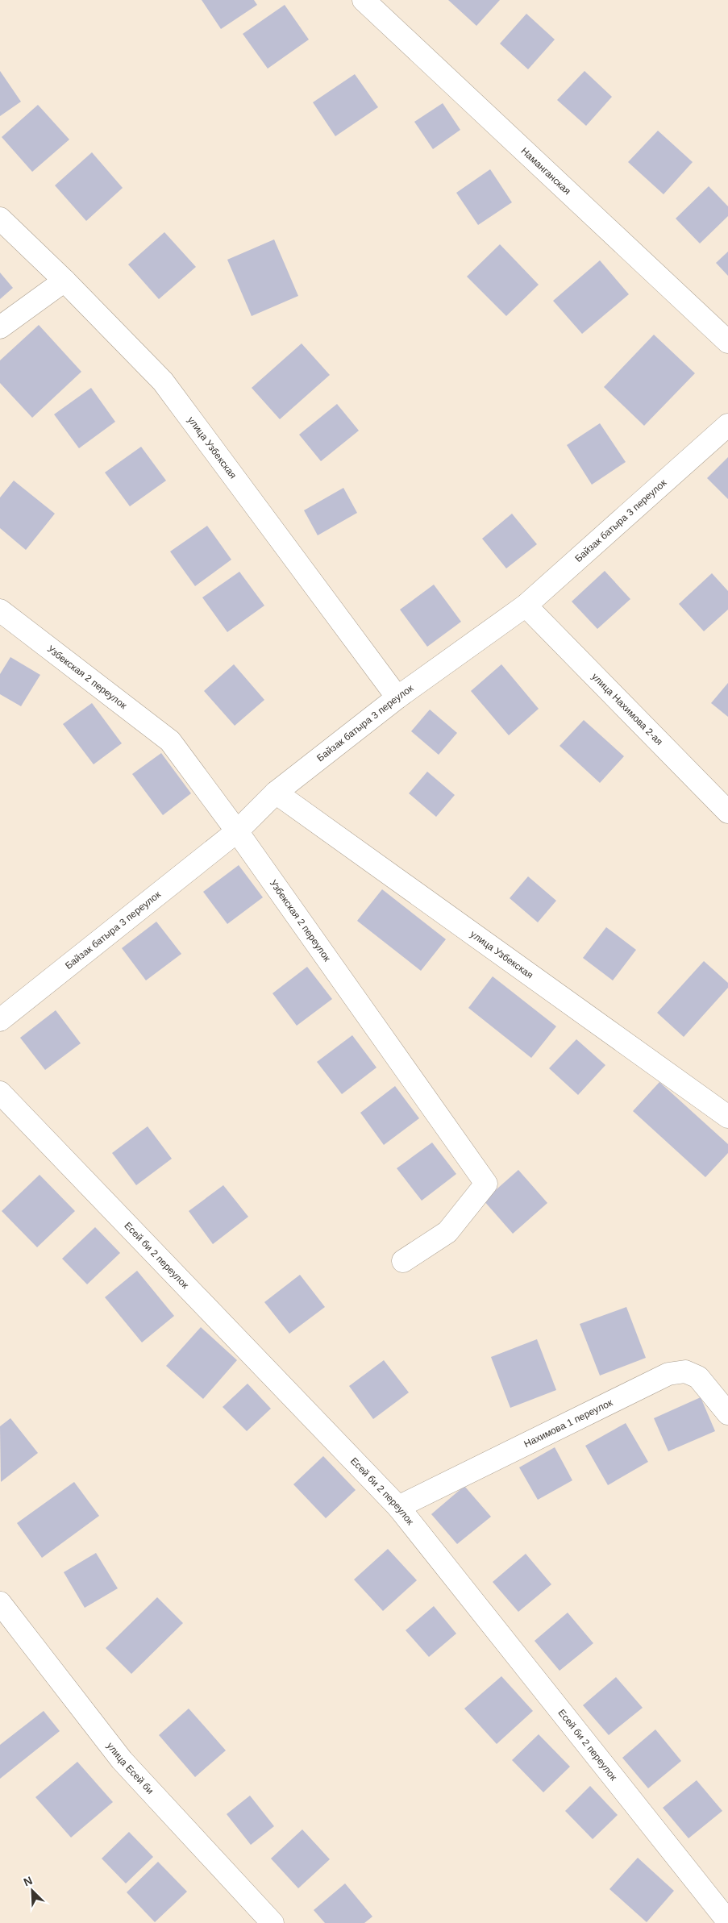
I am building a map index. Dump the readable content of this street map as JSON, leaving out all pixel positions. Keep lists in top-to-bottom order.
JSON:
{
  "streets": {
    "street": [
      "Наманганская",
      "улица Узбекская",
      "Байзак батыра 3 переулок",
      "Узбекская 2 переулок",
      "улица Нахимова 2-ая",
      "Есей би 2 переулок",
      "Нахимова 1 переулок",
      "улица Есей би"
    ]
  },
  "crossings": [
    ["улица Узбекская", "Байзак батыра 3 переулок"],
    ["Байзак батыра 3 переулок", "Узбекская 2 переулок"],
    ["Байзак батыра 3 переулок", "улица Нахимова 2-ая"],
    ["Есей би 2 переулок", "Нахимова 1 переулок"]
  ],
  "north": "top left"
}
